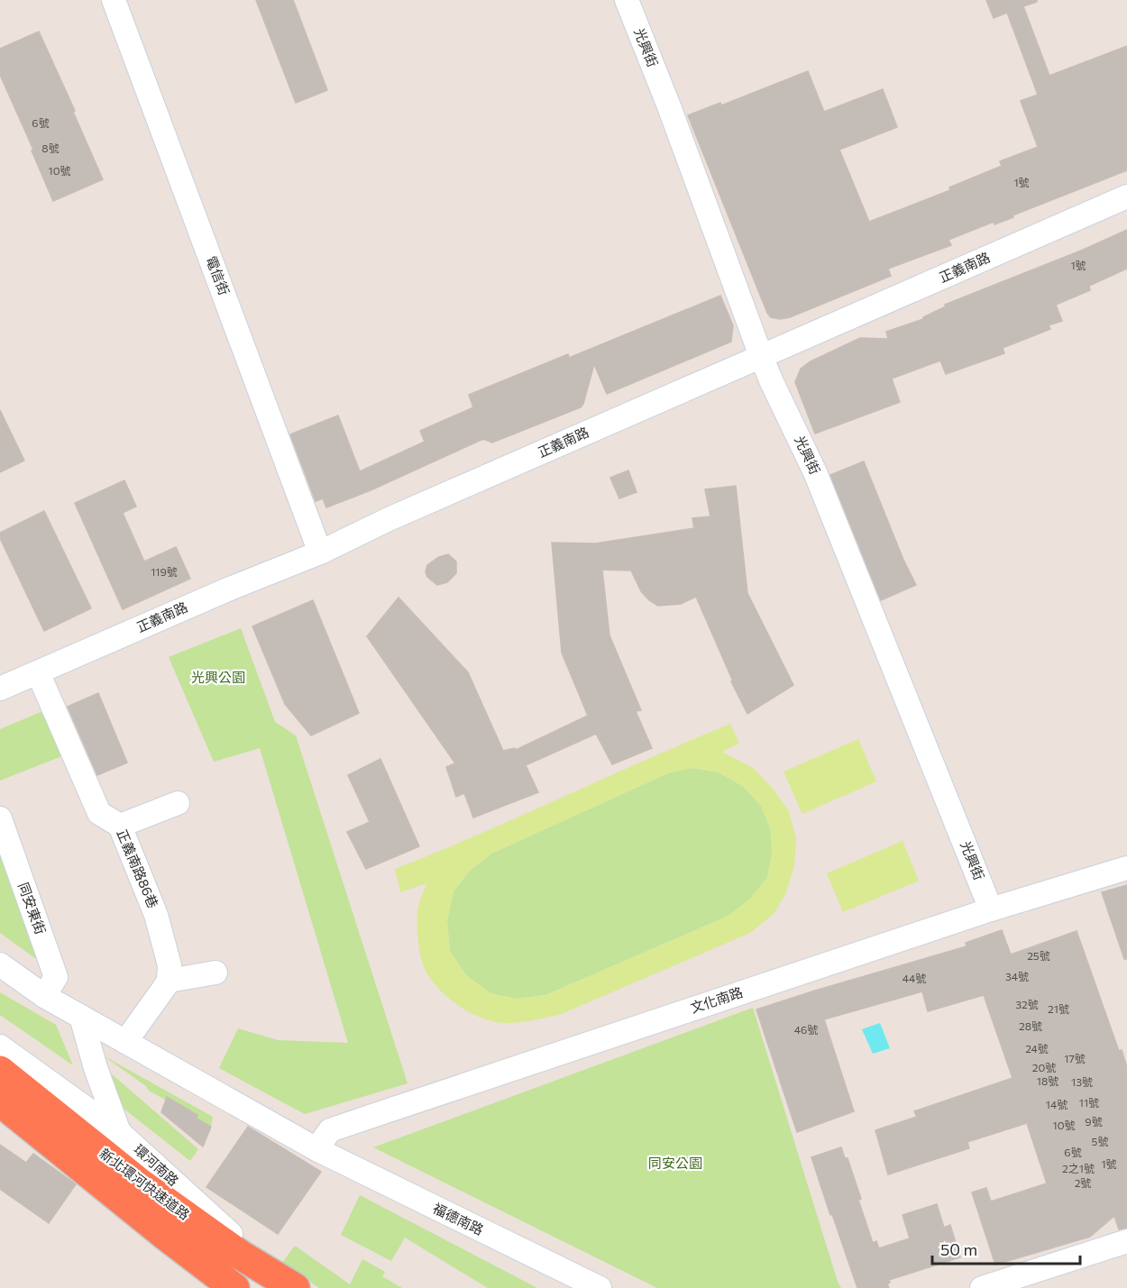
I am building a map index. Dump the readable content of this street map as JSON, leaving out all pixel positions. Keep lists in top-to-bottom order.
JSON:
{
  "streets": {
    "highway": ["新北環河快速道路"],
    "street": [
      "光興街",
      "正義南路",
      "電信街",
      "正義南路86巷",
      "同安東街",
      "文化南路",
      "環河南路",
      "福德南路"
    ]
  },
  "crossings": [
    ["光興街", "正義南路"],
    ["光興街", "文化南路"],
    ["正義南路", "電信街"],
    ["正義南路", "正義南路86巷"],
    ["同安東街", "福德南路"],
    ["文化南路", "福德南路"]
  ],
  "parks": ["光興公園", "同安公園"],
  "house_numbers": [
    "6號",
    "8號",
    "10號",
    "1號",
    "1號",
    "119號",
    "25號",
    "34號",
    "44號",
    "32號",
    "21號",
    "28號",
    "46號",
    "24號",
    "17號",
    "20號",
    "18號",
    "13號",
    "11號",
    "14號",
    "9號",
    "10號",
    "5號",
    "6號",
    "1號",
    "2之1號",
    "2號"
  ],
  "scale_bar": "50 m"
}
